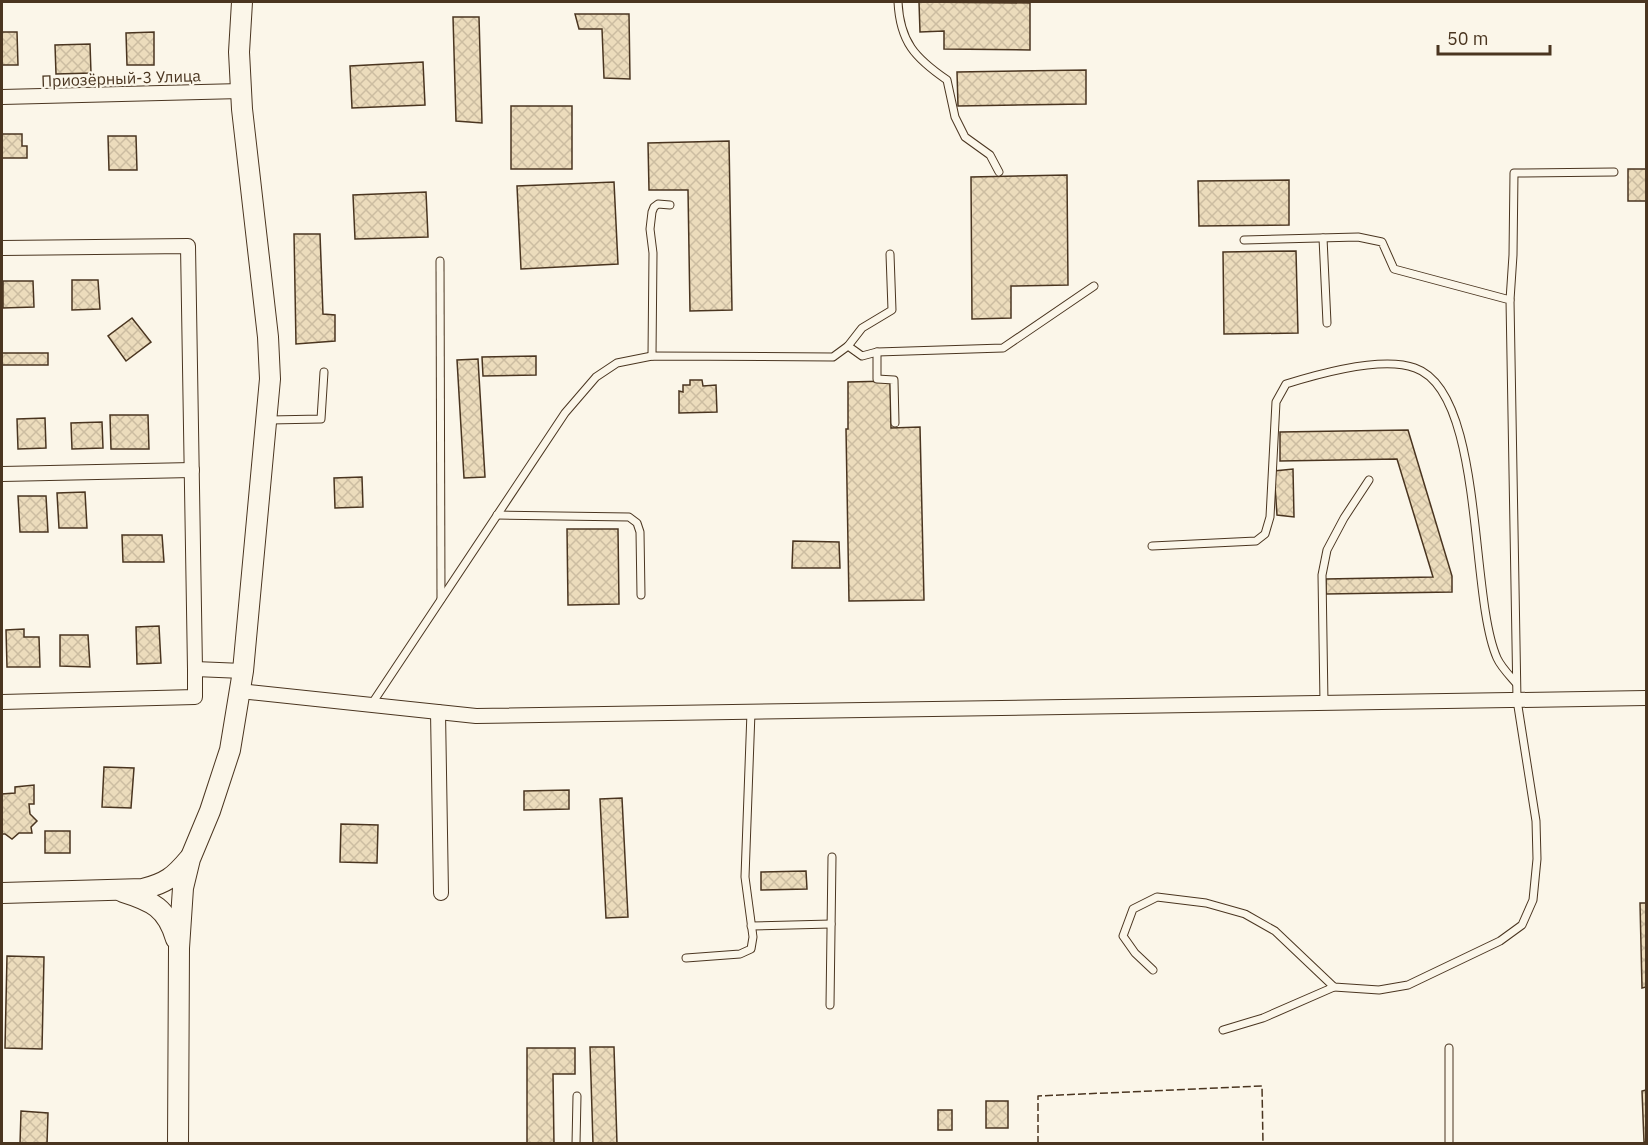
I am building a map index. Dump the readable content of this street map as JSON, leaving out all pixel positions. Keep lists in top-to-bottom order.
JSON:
{
  "streets": {
    "street": ["Приозёрный-3 Улица"]
  },
  "scale_bar": "50 m"
}
